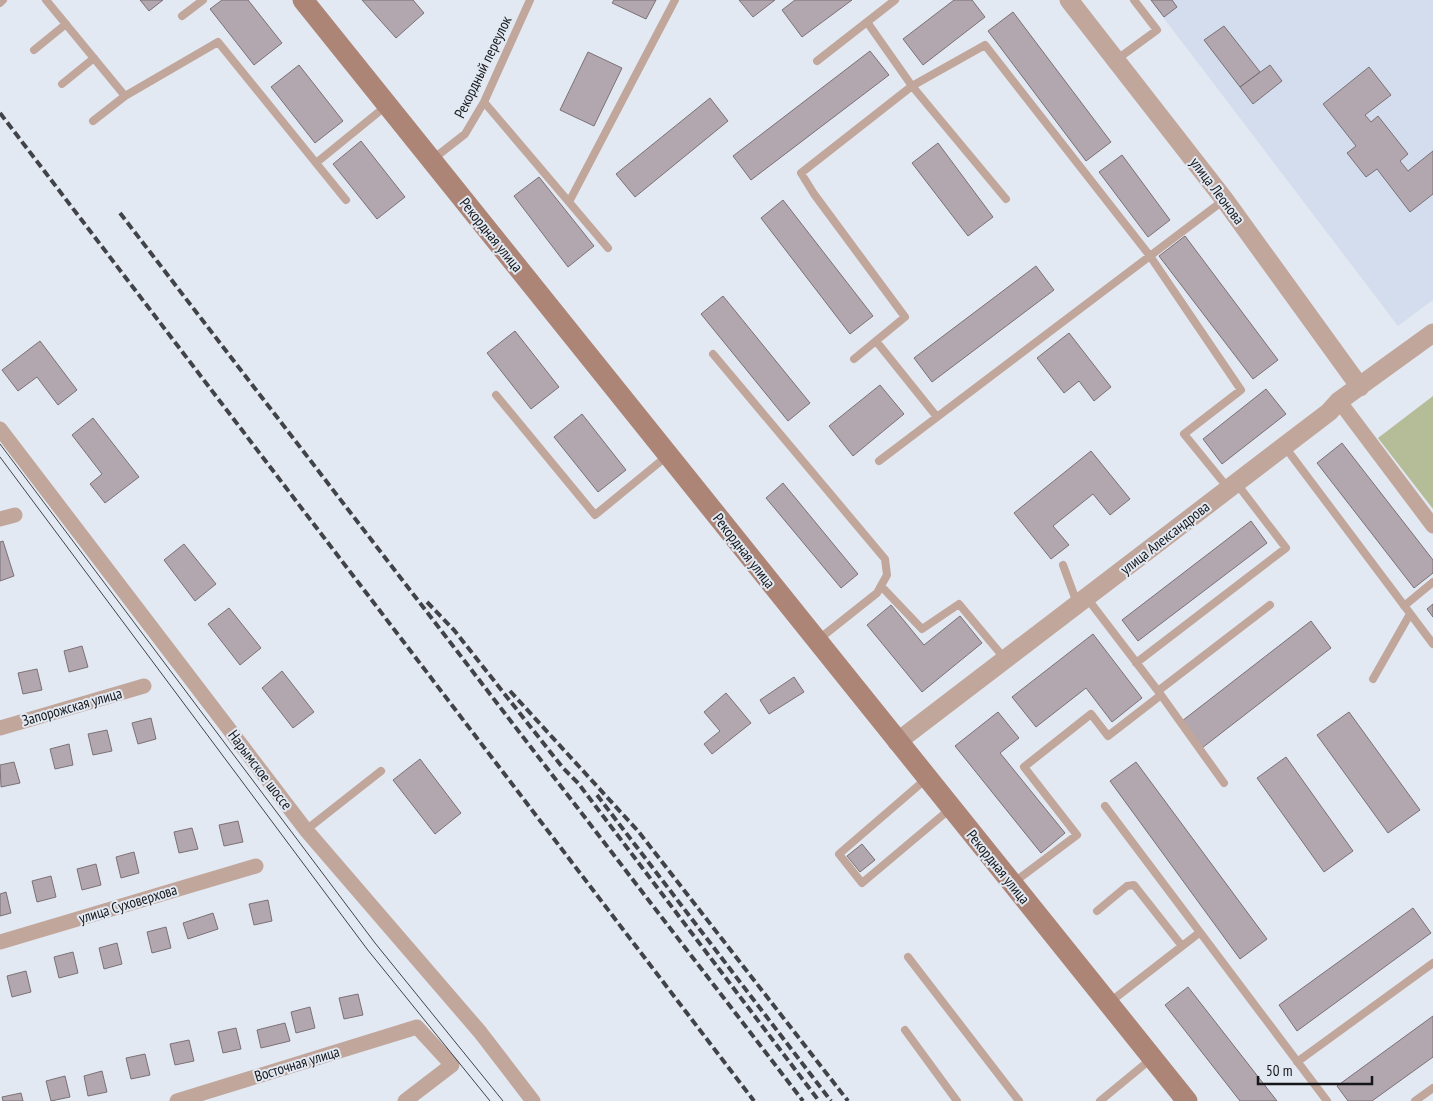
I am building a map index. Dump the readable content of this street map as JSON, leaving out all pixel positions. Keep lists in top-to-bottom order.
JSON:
{
  "streets": {
    "main road": ["Рекордная улица"],
    "street": [
      "улица Леонова",
      "улица Александрова",
      "Запорожская улица",
      "Нарымское шоссе",
      "улица Суховерхова",
      "Восточная улица"
    ],
    "lane": ["Рекордный переулок"]
  },
  "crossings": [
    ["Рекордный переулок", "Рекордная улица"],
    ["улица Леонова", "улица Александрова"],
    ["Рекордная улица", "улица Александрова"]
  ],
  "scale_bar": "50 m"
}
